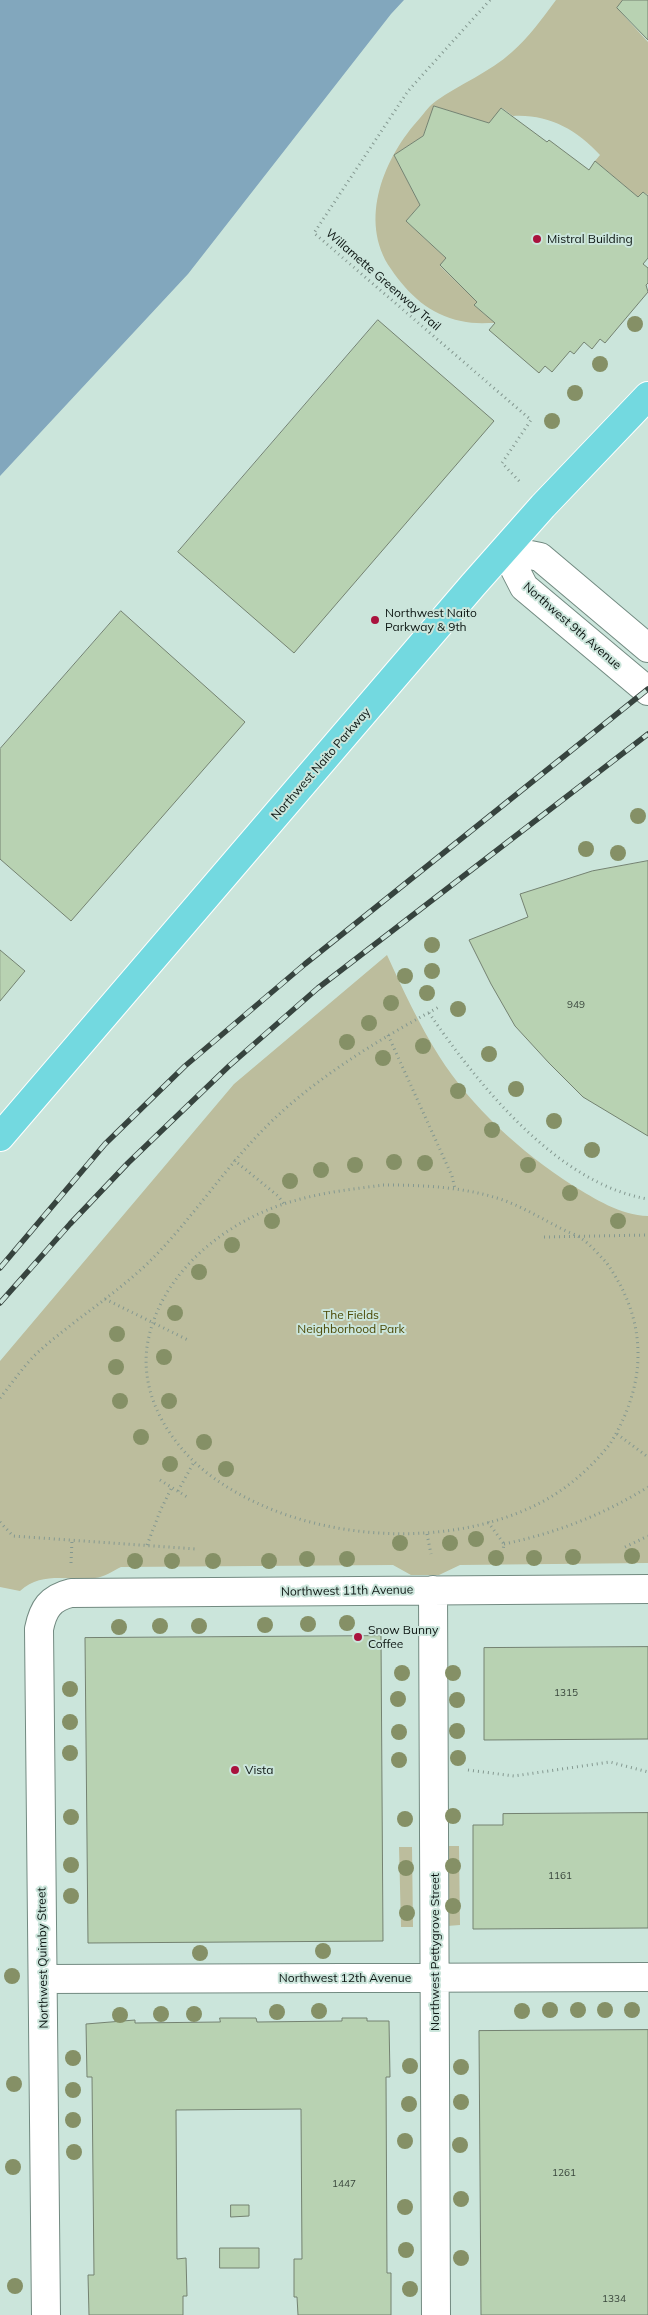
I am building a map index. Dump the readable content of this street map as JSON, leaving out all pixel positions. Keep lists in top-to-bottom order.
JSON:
{
  "streets": {
    "main road": ["Northwest Naito Parkway"],
    "street": [
      "Northwest 9th Avenue",
      "Northwest 11th Avenue",
      "Northwest Pettygrove Street",
      "Northwest Quimby Street",
      "Northwest 12th Avenue"
    ],
    "path": ["Willamette Greenway Trail"]
  },
  "crossings": [
    ["Northwest 9th Avenue", "Northwest Naito Parkway"],
    ["Northwest 11th Avenue", "Northwest Pettygrove Street"],
    ["Northwest 11th Avenue", "Northwest Quimby Street"],
    ["Northwest Pettygrove Street", "Northwest 12th Avenue"],
    ["Northwest Quimby Street", "Northwest 12th Avenue"]
  ],
  "parks": ["The Fields Neighborhood Park"],
  "places": [
    "Mistral Building",
    "Northwest Naito Parkway & 9th",
    "Snow Bunny Coffee",
    "Vista"
  ],
  "house_numbers": [
    "949",
    "1315",
    "1161",
    "1261",
    "1447",
    "1334"
  ]
}
